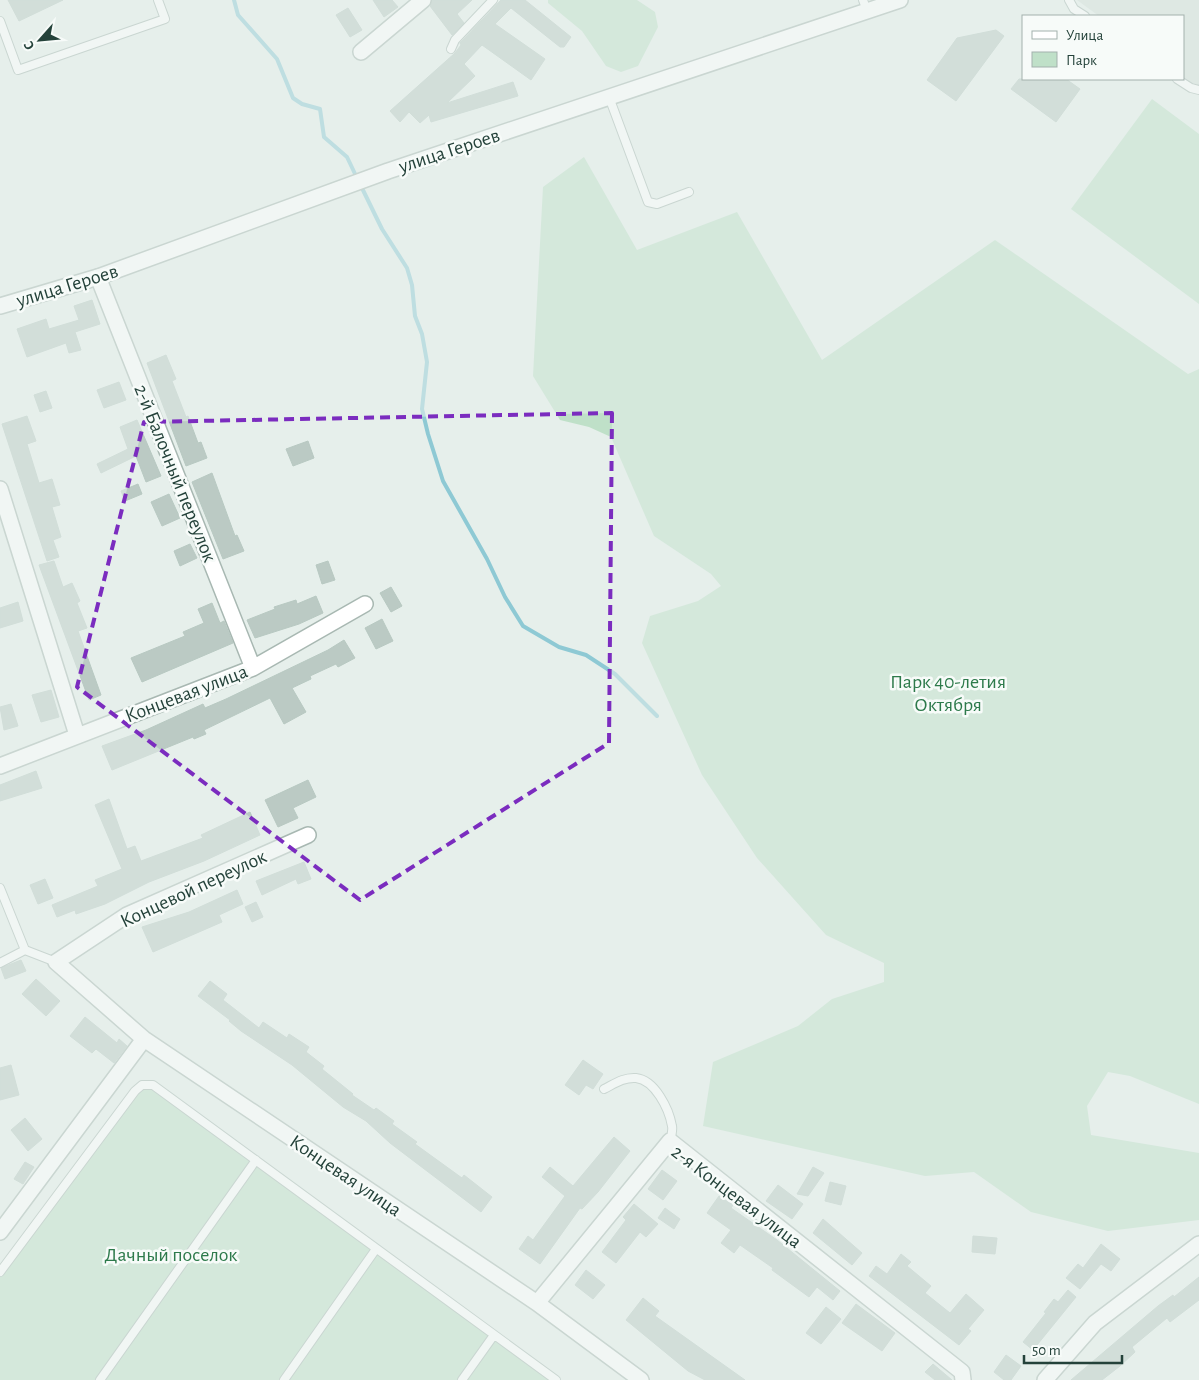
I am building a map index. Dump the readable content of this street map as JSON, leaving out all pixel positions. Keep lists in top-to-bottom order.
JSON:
{
  "streets": {
    "street": [
      "улица Героев",
      "2-й Балочный переулок",
      "Концевая улица",
      "Концевой переулок",
      "2-я Концевая улица"
    ]
  },
  "crossings": [
    ["улица Героев", "2-й Балочный переулок"],
    ["2-й Балочный переулок", "Концевая улица"],
    ["Концевая улица", "Концевой переулок"],
    ["Концевая улица", "2-я Концевая улица"]
  ],
  "parks": ["Парк 40-летия Октября", "Дачный поселок"],
  "legend": ["Улица", "Парк"],
  "scale_bar": "50 m",
  "north": "bottom left"
}
